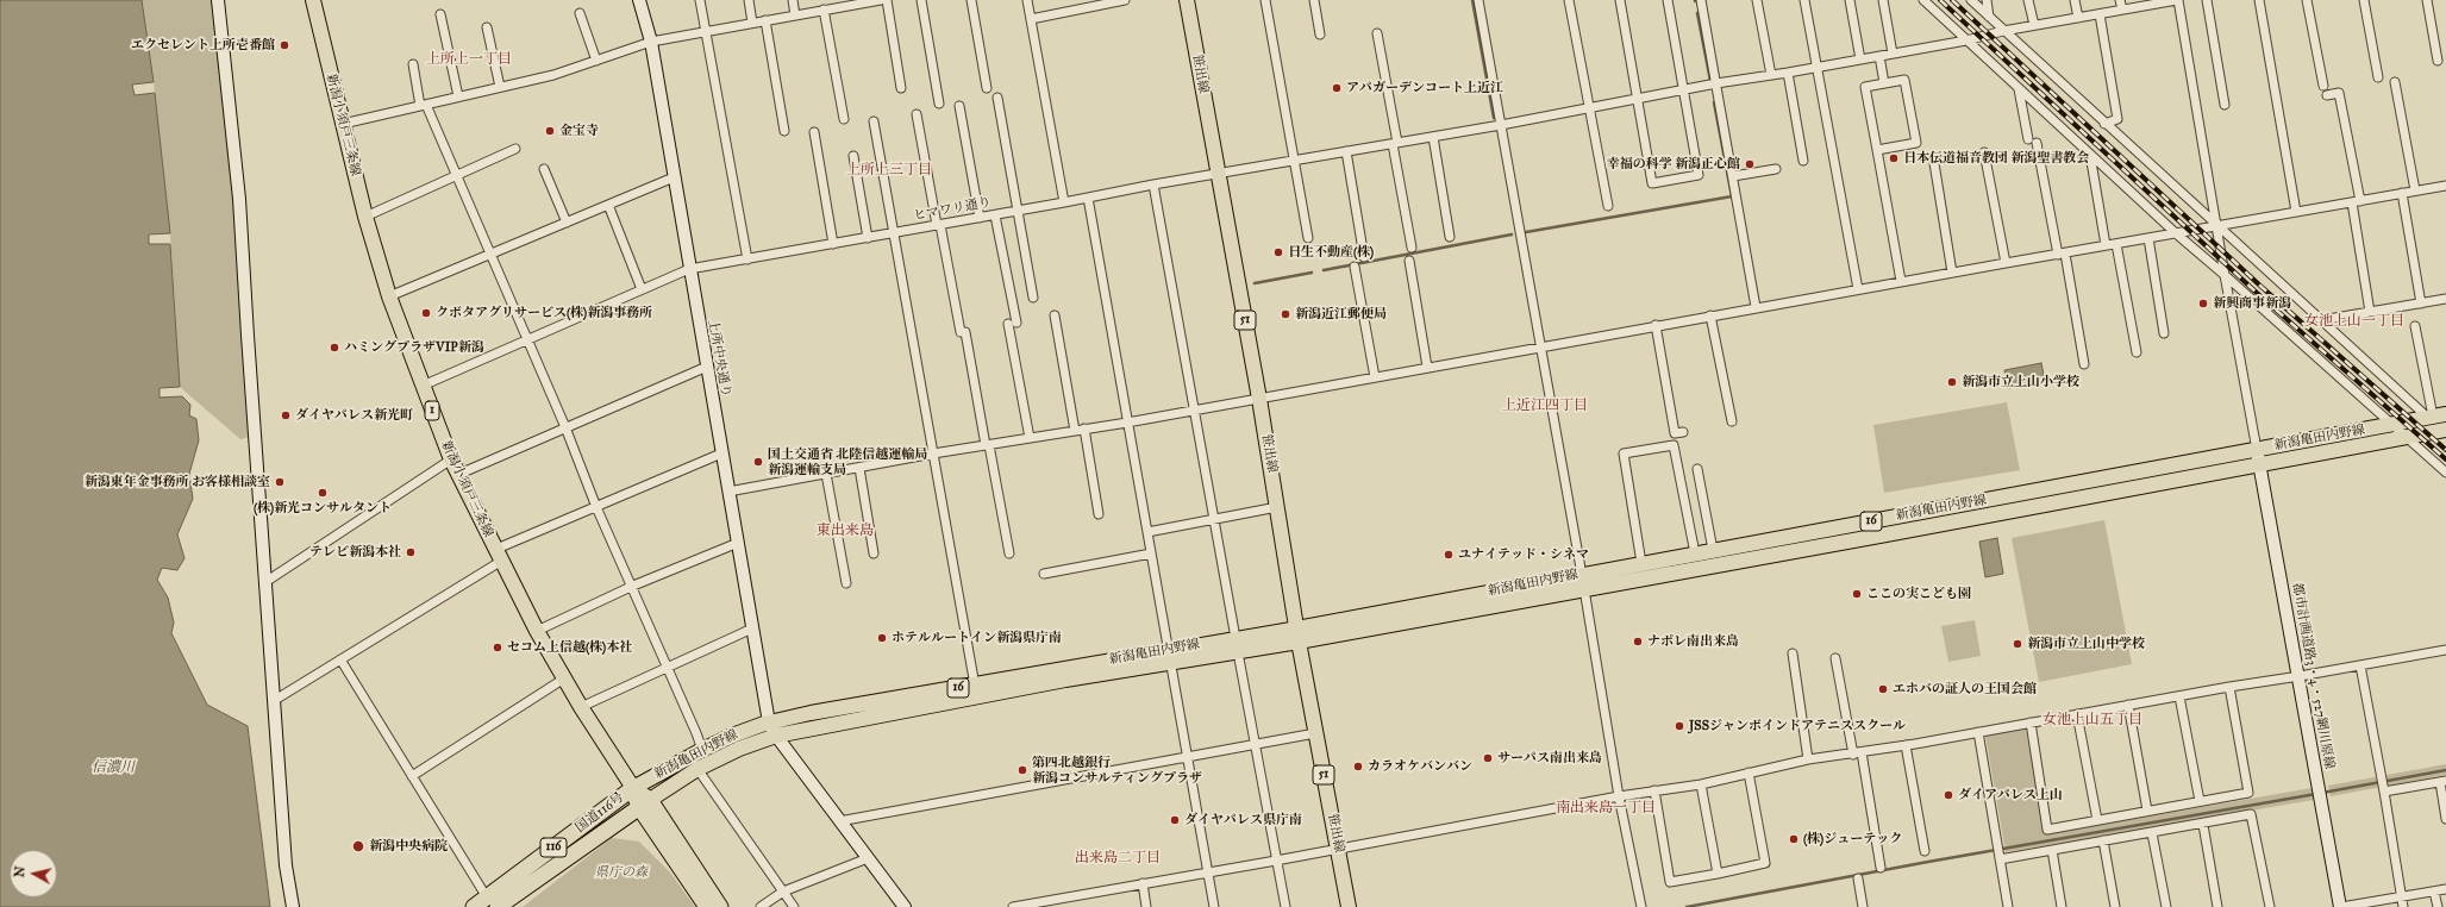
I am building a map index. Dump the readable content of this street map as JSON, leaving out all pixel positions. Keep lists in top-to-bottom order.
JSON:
{
  "streets": {
    "highway": ["国道116号", "116"],
    "main road": [
      "笹出線",
      "新潟小須戸三条線",
      "51",
      "1",
      "新潟亀田内野線",
      "16"
    ],
    "street": ["ヒマワリ通り", "上所中央通り", "都市計画道路3・4・527網川原線"]
  },
  "crossings": [
    ["笹出線", "ヒマワリ通り"],
    ["笹出線", "新潟亀田内野線"],
    ["新潟小須戸三条線", "ヒマワリ通り"],
    ["新潟小須戸三条線", "新潟亀田内野線"],
    ["新潟小須戸三条線", "国道116号"],
    ["ヒマワリ通り", "上所中央通り"],
    ["上所中央通り", "新潟亀田内野線"],
    ["新潟亀田内野線", "都市計画道路3・4・527網川原線"],
    ["新潟亀田内野線", "国道116号"]
  ],
  "districts": [
    "上所上一丁目",
    "上所上三丁目",
    "女池上山一丁目",
    "上近江四丁目",
    "東出来島",
    "女池上山五丁目",
    "南出来島一丁目",
    "出来島二丁目"
  ],
  "water": ["信濃川"],
  "parks": ["県庁の森"],
  "places": [
    "エクセレント上所壱番館",
    "アパガーデンコート上近江",
    "金宝寺",
    "日本伝道福音教団 新潟聖書教会",
    "幸福の科学 新潟正心館",
    "日生不動産(株)",
    "新興商事新潟",
    "クボタアグリサービス(株)新潟事務所",
    "新潟近江郵便局",
    "ハミングプラザVIP新潟",
    "新潟市立上山小学校",
    "ダイヤパレス新光町",
    "国土交通省 北陸信越運輸局 新潟運輸支局",
    "新潟東年金事務所 お客様相談室",
    "(株)新光コンサルタント",
    "テレビ新潟本社",
    "ユナイテッド・シネマ",
    "ここの実こども園",
    "ホテルルートイン新潟県庁南",
    "ナポレ南出来島",
    "新潟市立上山中学校",
    "セコム上信越(株)本社",
    "エホバの証人の王国会館",
    "JSSジャンボインドアテニススクール",
    "サーパス南出来島",
    "カラオケバンバン",
    "第四北越銀行 新潟コンサルティングプラザ",
    "ダイアパレス上山",
    "ダイヤパレス県庁南",
    "(株)ジューテック",
    "新潟中央病院"
  ],
  "north": "left"
}
